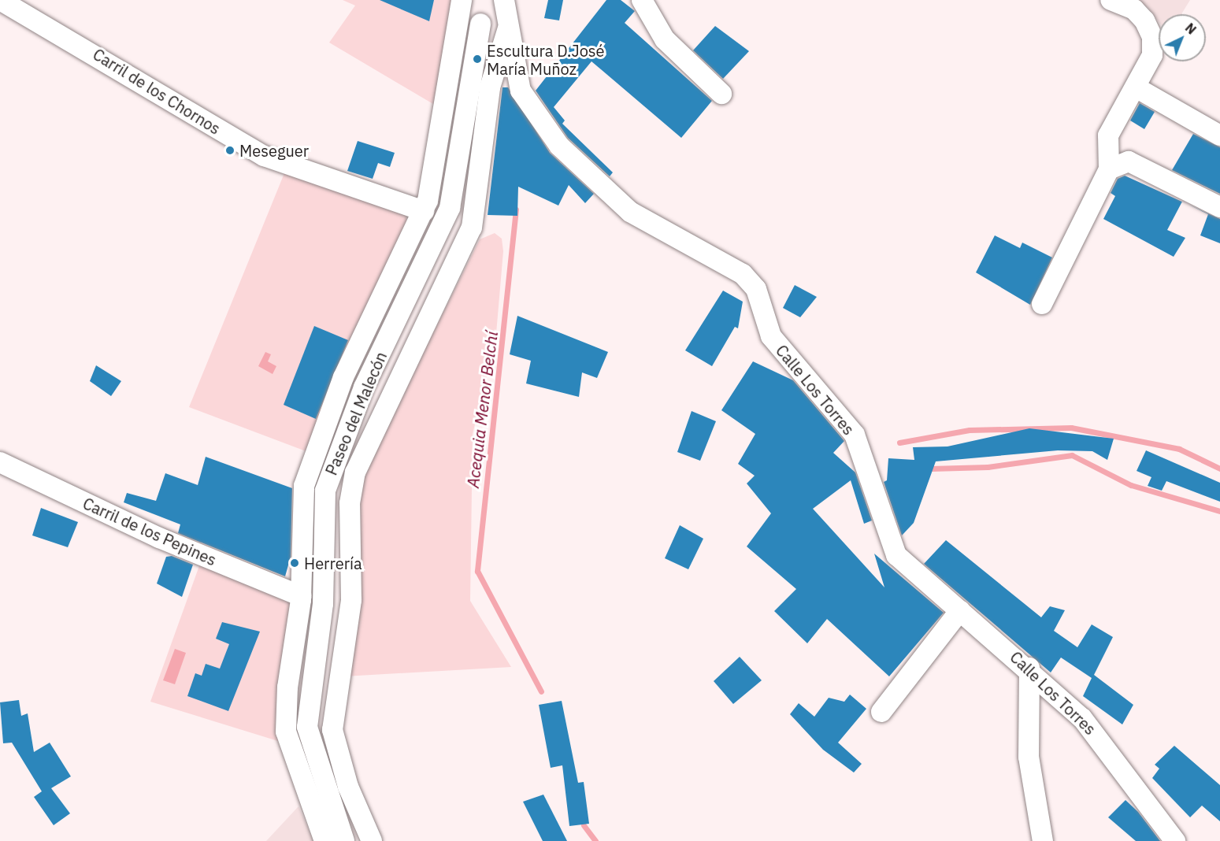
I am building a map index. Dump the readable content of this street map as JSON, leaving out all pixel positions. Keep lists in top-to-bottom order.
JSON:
{
  "streets": {
    "street": [
      "Carril de los Chornos",
      "Calle Los Torres",
      "Paseo del Malecón",
      "Carril de los Pepines"
    ]
  },
  "water": ["Acequia Menor Belchí"],
  "places": ["Escultura D.José María Muñoz", "Meseguer", "Herrería"],
  "north": "top right"
}
